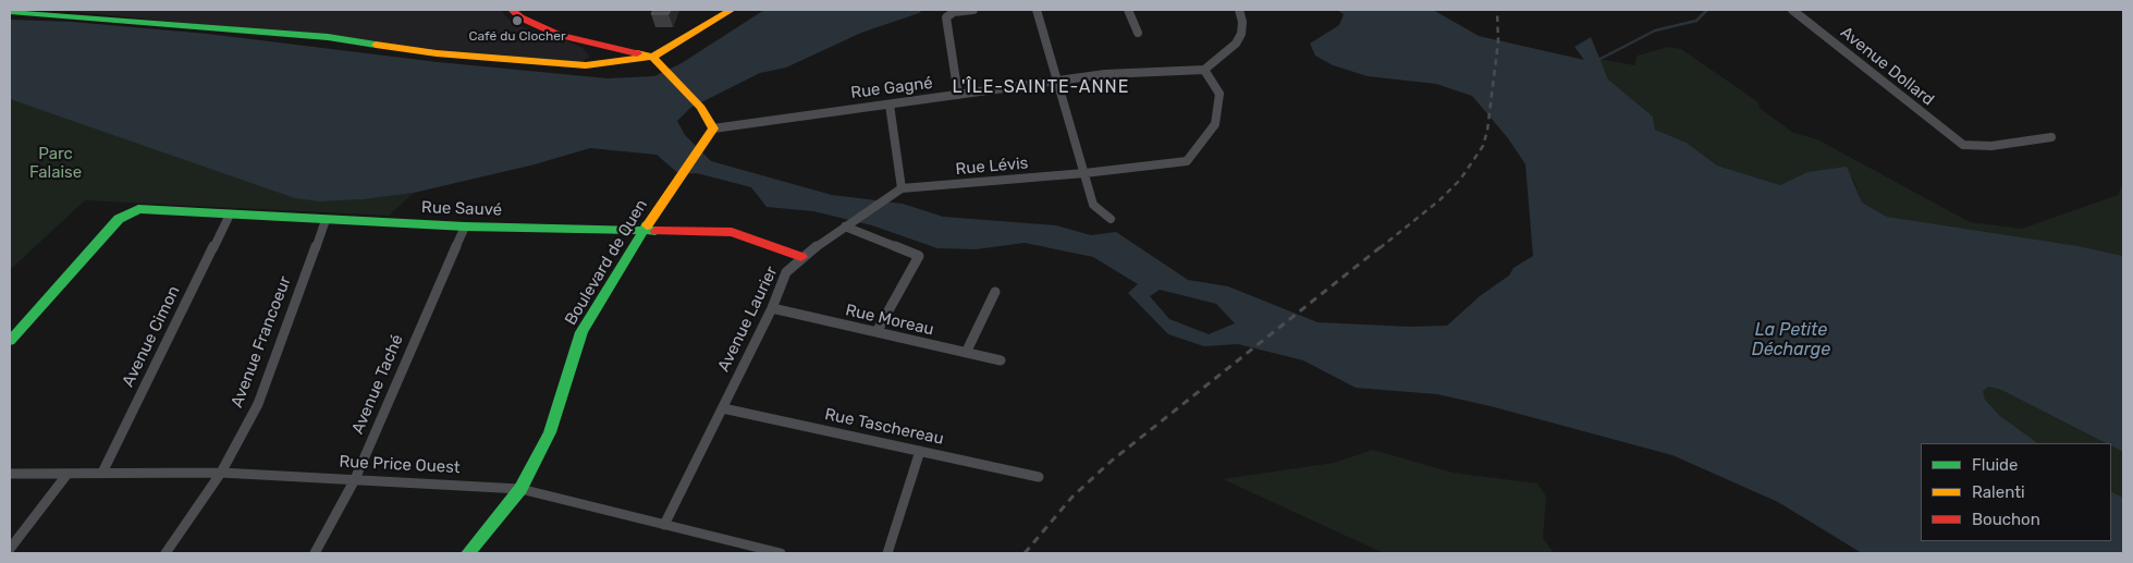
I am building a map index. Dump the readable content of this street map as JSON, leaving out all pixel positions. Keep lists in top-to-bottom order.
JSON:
{
  "streets": {
    "street": [
      "Avenue Dollard",
      "Rue Gagné",
      "Rue Lévis",
      "Rue Sauvé",
      "Boulevard de Quen",
      "Avenue Laurier",
      "Rue Moreau",
      "Avenue Cimon",
      "Avenue Francoeur",
      "Avenue Taché",
      "Rue Taschereau",
      "Rue Price Ouest"
    ]
  },
  "crossings": [
    ["Rue Gagné", "Boulevard de Quen"],
    ["Rue Lévis", "Avenue Laurier"],
    ["Rue Sauvé", "Boulevard de Quen"],
    ["Rue Sauvé", "Avenue Laurier"],
    ["Rue Sauvé", "Avenue Cimon"],
    ["Rue Sauvé", "Avenue Francoeur"],
    ["Rue Sauvé", "Avenue Taché"],
    ["Boulevard de Quen", "Rue Price Ouest"],
    ["Avenue Laurier", "Rue Moreau"],
    ["Avenue Laurier", "Rue Taschereau"],
    ["Avenue Laurier", "Rue Price Ouest"],
    ["Avenue Cimon", "Rue Price Ouest"],
    ["Avenue Francoeur", "Rue Price Ouest"],
    ["Avenue Taché", "Rue Price Ouest"]
  ],
  "districts": ["L'ÎLE-SAINTE-ANNE"],
  "water": ["La Petite Décharge"],
  "parks": ["Parc Falaise"],
  "places": ["Café du Clocher"],
  "legend": ["Fluide", "Ralenti", "Bouchon"]
}
